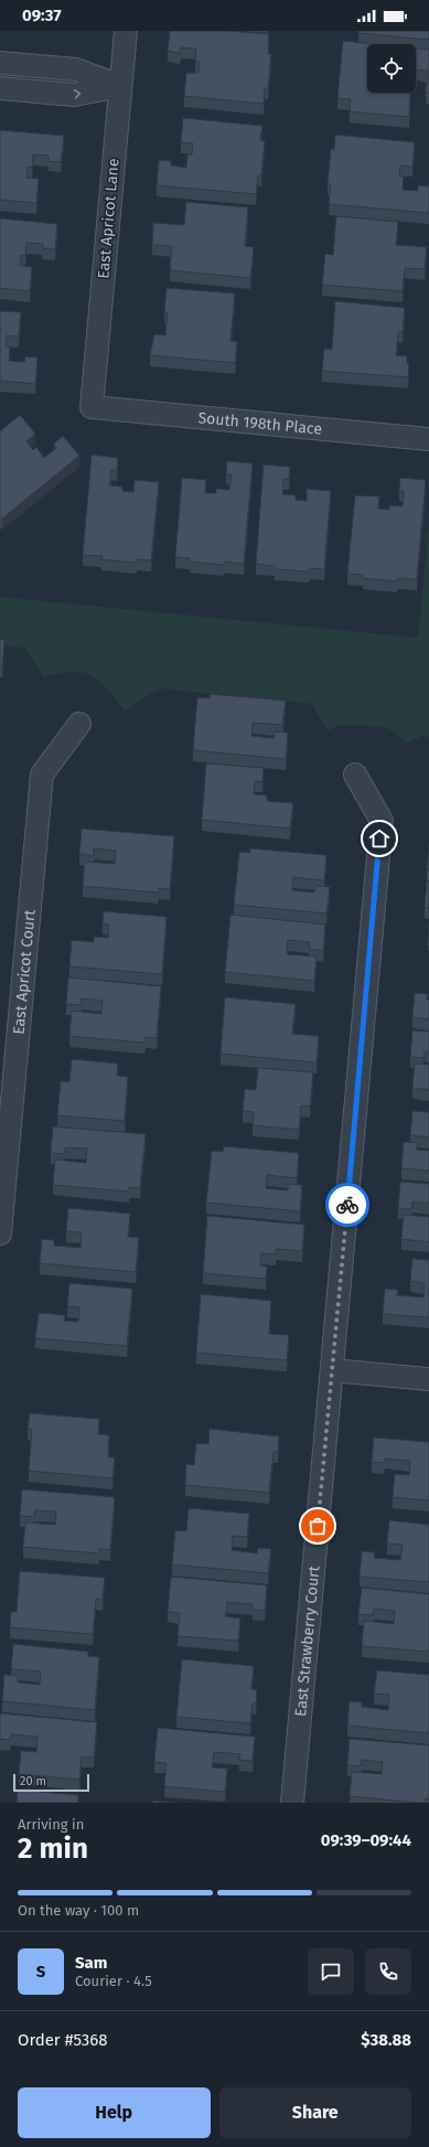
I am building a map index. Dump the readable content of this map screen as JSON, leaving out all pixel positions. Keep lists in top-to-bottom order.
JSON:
{
  "streets": {
    "street": [
      "East Apricot Lane",
      "South 198th Place",
      "East Apricot Court",
      "East Strawberry Court"
    ]
  },
  "crossings": [
    ["East Apricot Lane", "South 198th Place"]
  ],
  "scale_bar": "20 m",
  "page": {
    "status": "09:37",
    "scale": "20 m",
    "heading": ["2 min", "Arriving in", "09:39–09:44"],
    "panel": [
      "Sam",
      "Courier · 4.5",
      "Order #5368",
      "$38.88"
    ],
    "bar": "On the way · 100 m",
    "round": "S",
    "buttons": ["Help", "Share"]
  }
}
